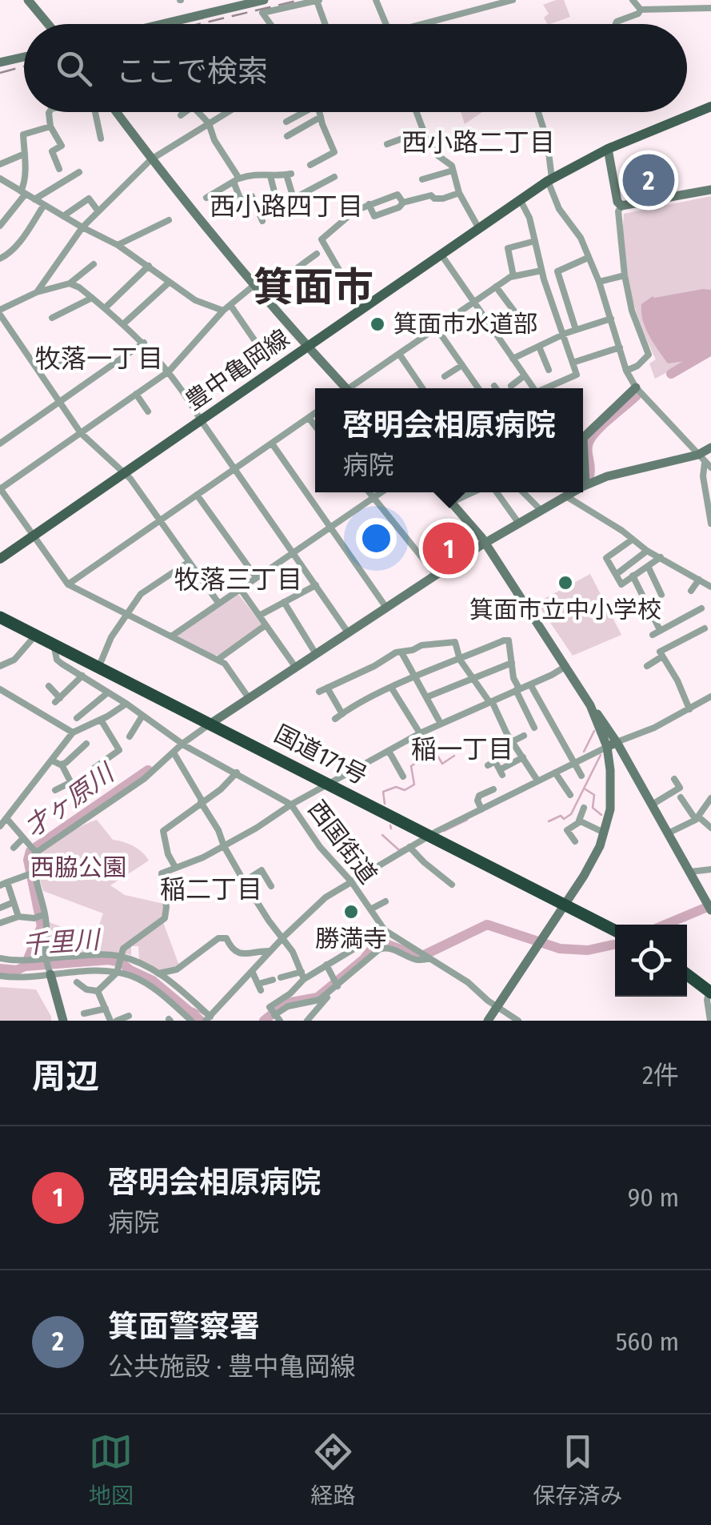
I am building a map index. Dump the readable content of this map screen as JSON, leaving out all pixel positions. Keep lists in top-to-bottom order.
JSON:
{
  "streets": {
    "highway": ["国道171号"],
    "main road": ["豊中亀岡線"],
    "street": ["西国街道"]
  },
  "crossings": [
    ["国道171号", "西国街道"]
  ],
  "districts": [
    "西小路二丁目",
    "西小路四丁目",
    "箕面市",
    "牧落一丁目",
    "牧落三丁目",
    "稲一丁目",
    "稲二丁目"
  ],
  "water": ["才ヶ原川", "千里川"],
  "parks": ["西脇公園"],
  "places": ["箕面市水道部", "箕面市立中小学校", "勝満寺"],
  "page": {
    "search": "ここで検索",
    "pins": ["2", "1"],
    "popup": ["啓明会相原病院", "病院"],
    "heading": ["周辺", "2件"],
    "list": [
      {
        "mark": "1",
        "name": "啓明会相原病院",
        "note": "病院",
        "value": "90 m"
      },
      {
        "mark": "2",
        "name": "箕面警察署",
        "note": "公共施設 · 豊中亀岡線",
        "value": "560 m"
      }
    ],
    "nav": ["地図", "経路", "保存済み"]
  }
}
